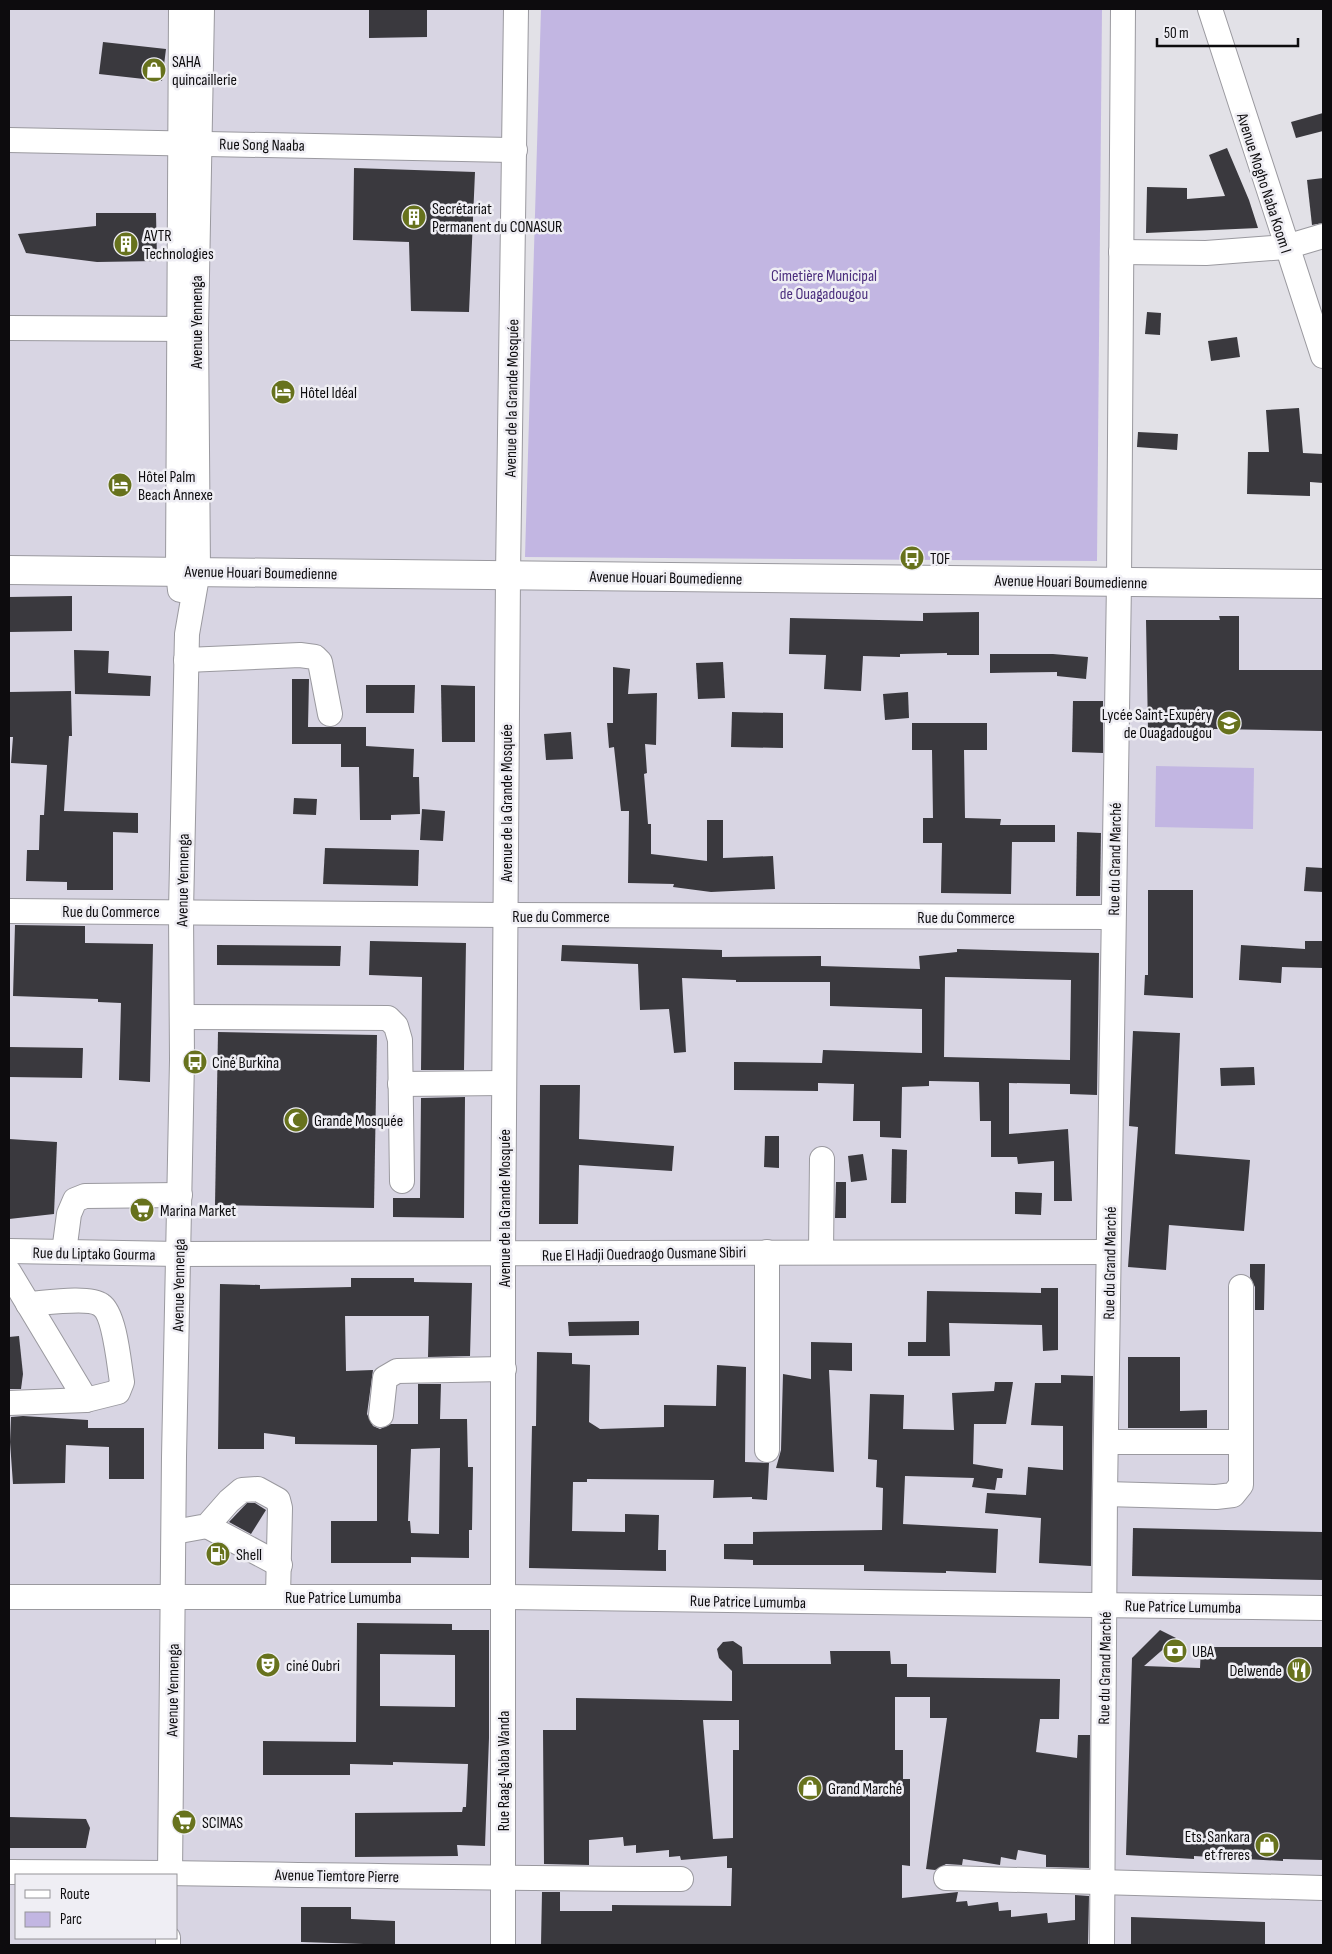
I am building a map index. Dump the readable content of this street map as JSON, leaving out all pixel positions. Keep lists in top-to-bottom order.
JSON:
{
  "streets": {
    "main road": ["Avenue Houari Boumedienne"],
    "street": [
      "Rue Song Naaba",
      "Avenue Mogho Naba Koom I",
      "Avenue Yennenga",
      "Avenue de la Grande Mosquée",
      "Rue du Grand Marché",
      "Rue du Commerce",
      "Rue du Liptako Gourma",
      "Rue El Hadji Ouedraogo Ousmane Sibiri",
      "Rue Patrice Lumumba",
      "Rue Raag-Naba Wanda",
      "Avenue Tiemtore Pierre"
    ]
  },
  "crossings": [
    ["Rue Song Naaba", "Avenue Yennenga"],
    ["Rue Song Naaba", "Avenue de la Grande Mosquée"],
    ["Avenue Yennenga", "Avenue Houari Boumedienne"],
    ["Avenue Yennenga", "Rue du Commerce"],
    ["Avenue Yennenga", "Rue du Liptako Gourma"],
    ["Avenue Yennenga", "Rue El Hadji Ouedraogo Ousmane Sibiri"],
    ["Avenue Yennenga", "Rue Patrice Lumumba"],
    ["Avenue Yennenga", "Avenue Tiemtore Pierre"],
    ["Avenue de la Grande Mosquée", "Avenue Houari Boumedienne"],
    ["Avenue de la Grande Mosquée", "Rue du Commerce"],
    ["Avenue de la Grande Mosquée", "Rue El Hadji Ouedraogo Ousmane Sibiri"],
    ["Avenue de la Grande Mosquée", "Rue Patrice Lumumba"],
    ["Avenue de la Grande Mosquée", "Rue Raag-Naba Wanda"],
    ["Avenue Houari Boumedienne", "Rue du Grand Marché"],
    ["Rue du Grand Marché", "Rue du Commerce"],
    ["Rue du Grand Marché", "Rue El Hadji Ouedraogo Ousmane Sibiri"],
    ["Rue du Grand Marché", "Rue Patrice Lumumba"],
    ["Rue du Liptako Gourma", "Rue El Hadji Ouedraogo Ousmane Sibiri"],
    ["Rue Patrice Lumumba", "Rue Raag-Naba Wanda"],
    ["Rue Raag-Naba Wanda", "Avenue Tiemtore Pierre"]
  ],
  "parks": ["Cimetière Municipal de Ouagadougou"],
  "places": {
    "shop": ["SAHA quincaillerie", "Grand Marché", "Ets. Sankara et freres"],
    "building": ["Secrétariat Permanent du CONASUR", "AVTR Technologies"],
    "hotel": ["Hôtel Idéal", "Hôtel Palm Beach Annexe"],
    "bus stop": ["TOF", "Ciné Burkina"],
    "school or university": ["Lycée Saint-Exupéry de Ouagadougou"],
    "mosque": ["Grande Mosquée"],
    "supermarket": ["Marina Market", "SCIMAS"],
    "fuel station": ["Shell"],
    "bank": ["UBA"],
    "theatre": ["ciné Oubri"],
    "restaurant": ["Delwende"]
  },
  "legend": ["Route", "Parc"],
  "scale_bar": "50 m"
}
